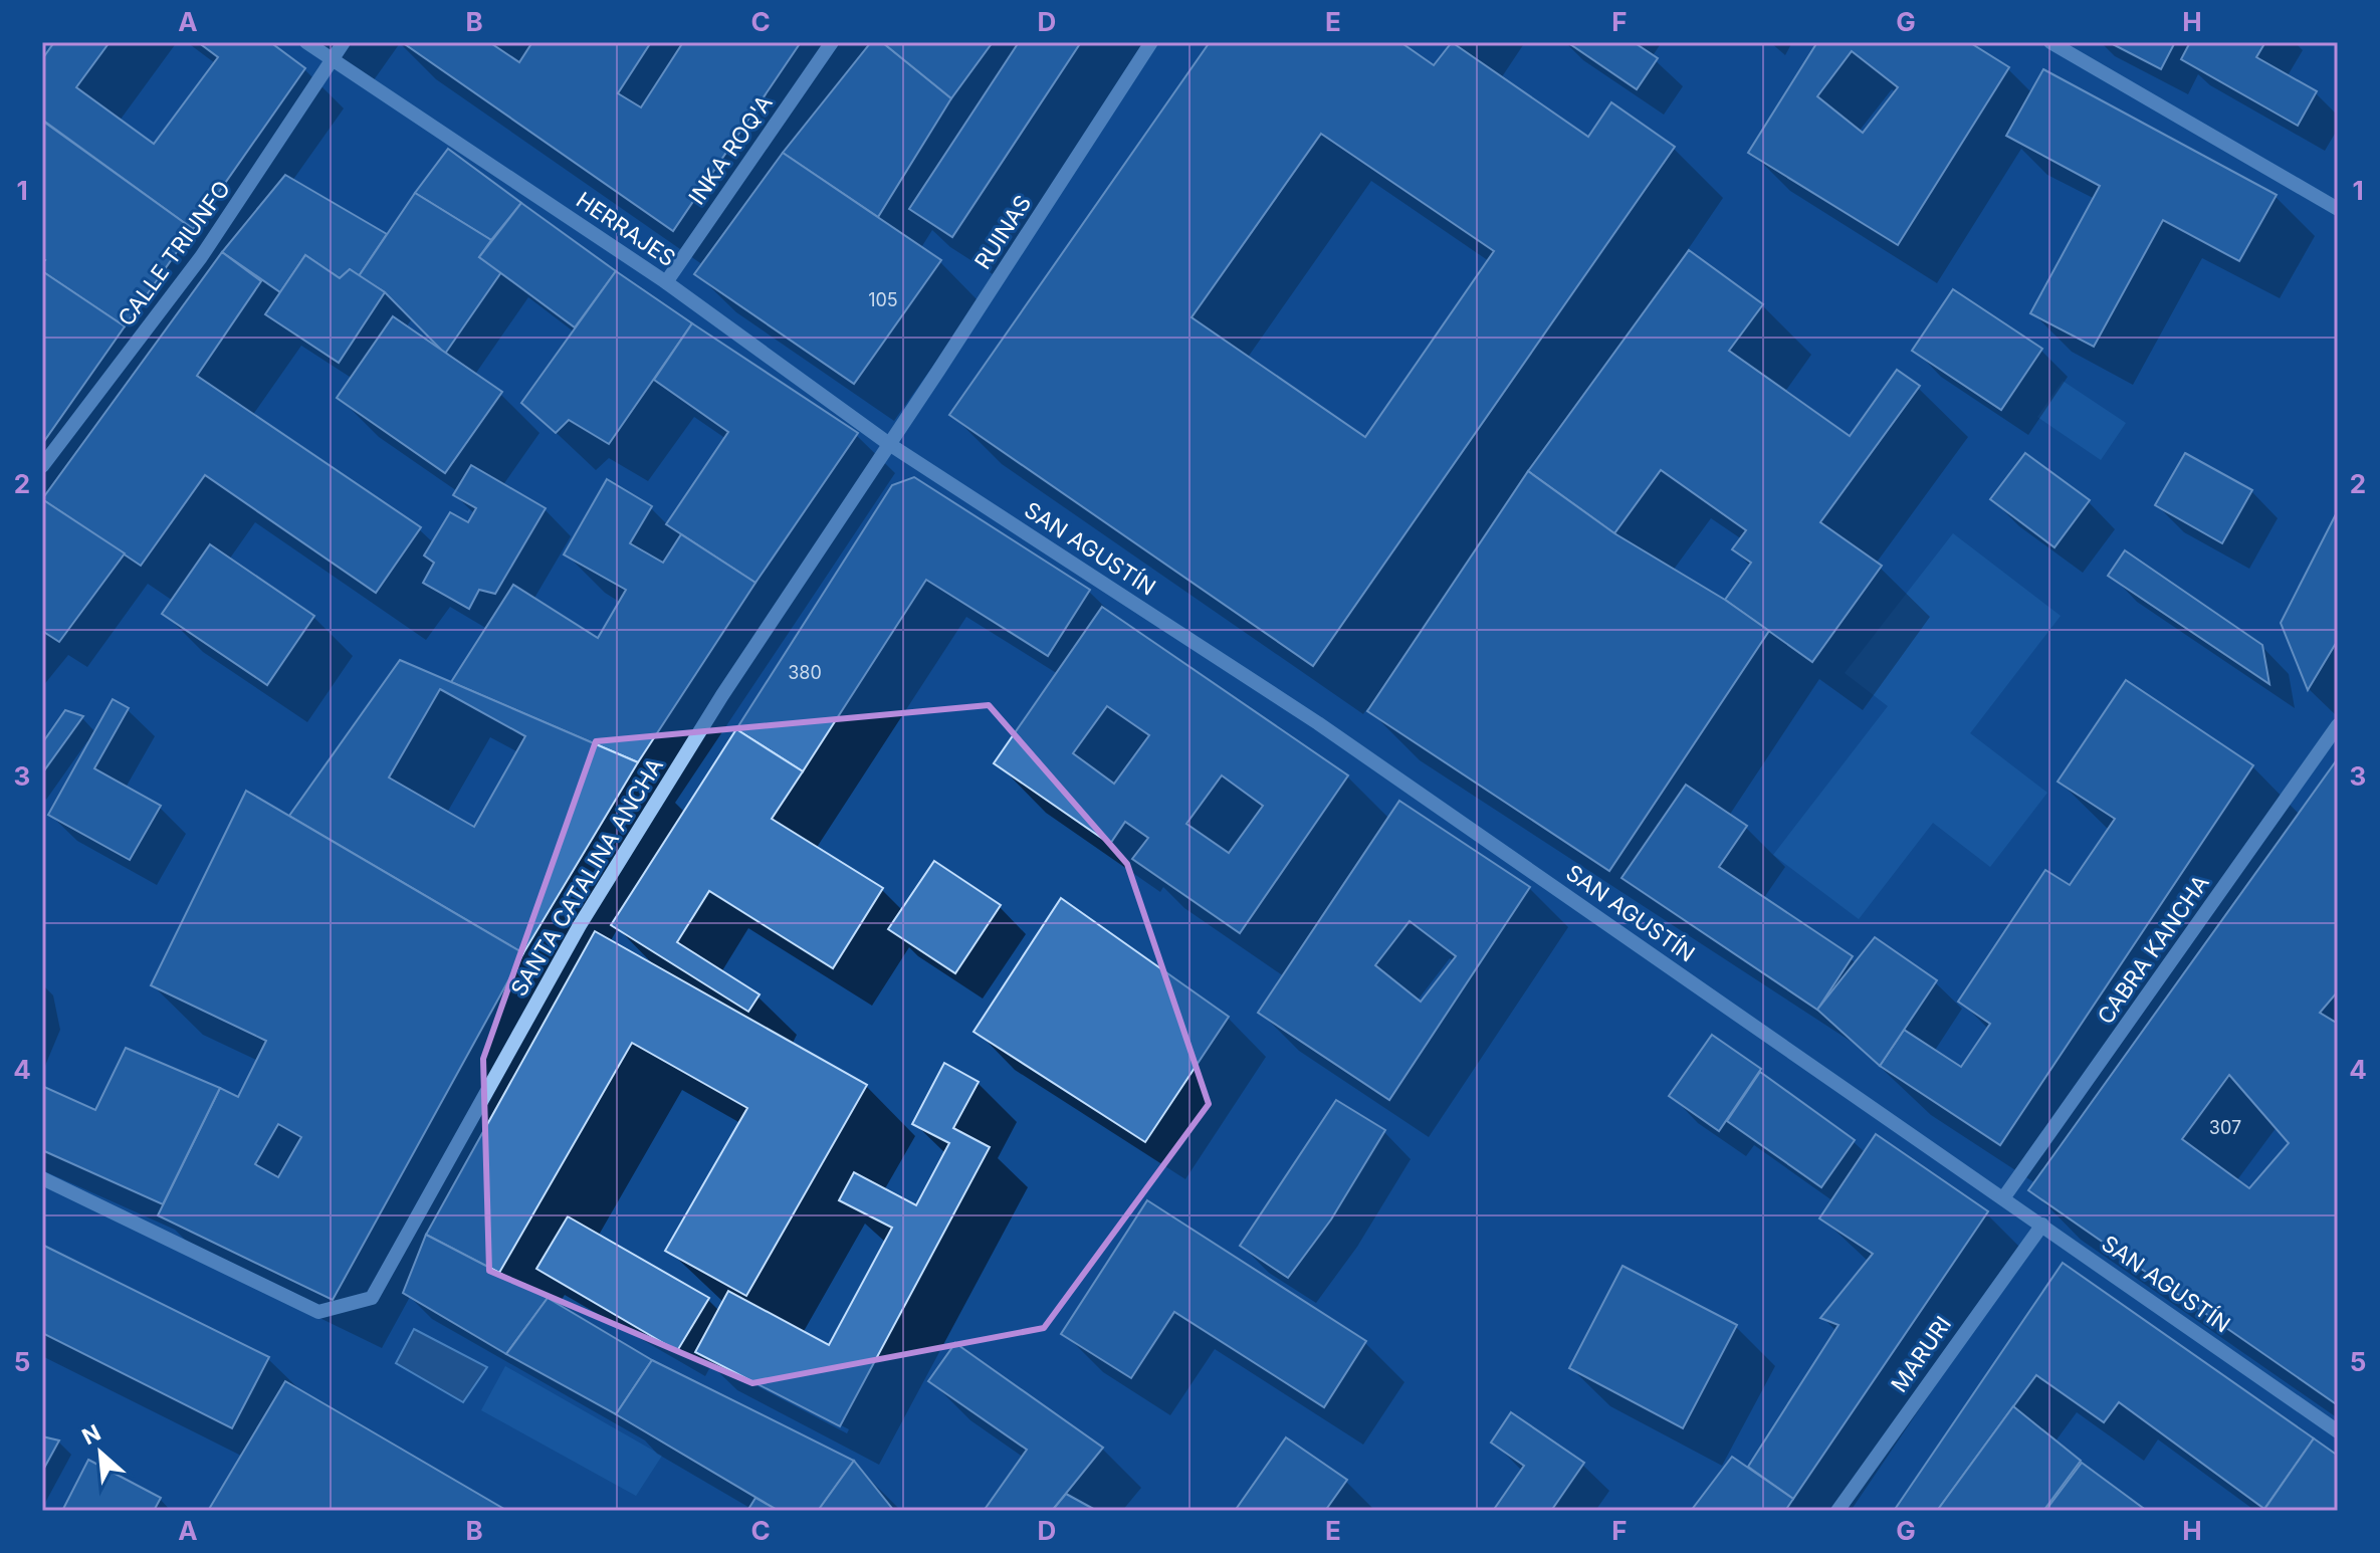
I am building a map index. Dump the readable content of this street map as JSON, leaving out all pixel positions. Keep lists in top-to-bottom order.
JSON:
{
  "streets": {
    "street": [
      "INKA ROQ'A",
      "HERRAJES",
      "RUINAS",
      "CALLE TRIUNFO",
      "SAN AGUSTÍN",
      "SANTA CATALINA ANCHA",
      "CABRA KANCHA",
      "MARURI"
    ]
  },
  "crossings": [
    ["INKA ROQ'A", "HERRAJES"],
    ["HERRAJES", "RUINAS"],
    ["HERRAJES", "CALLE TRIUNFO"],
    ["HERRAJES", "SAN AGUSTÍN"],
    ["HERRAJES", "SANTA CATALINA ANCHA"],
    ["RUINAS", "SAN AGUSTÍN"],
    ["RUINAS", "SANTA CATALINA ANCHA"],
    ["SAN AGUSTÍN", "SANTA CATALINA ANCHA"],
    ["SAN AGUSTÍN", "CABRA KANCHA"],
    ["SAN AGUSTÍN", "MARURI"]
  ],
  "house_numbers": ["105", "380", "307"],
  "north": "top left",
  "grid": {
    "columns": [
      "A",
      "B",
      "C",
      "D",
      "E",
      "F",
      "G",
      "H"
    ],
    "rows": [
      "1",
      "2",
      "3",
      "4",
      "5"
    ]
  }
}
